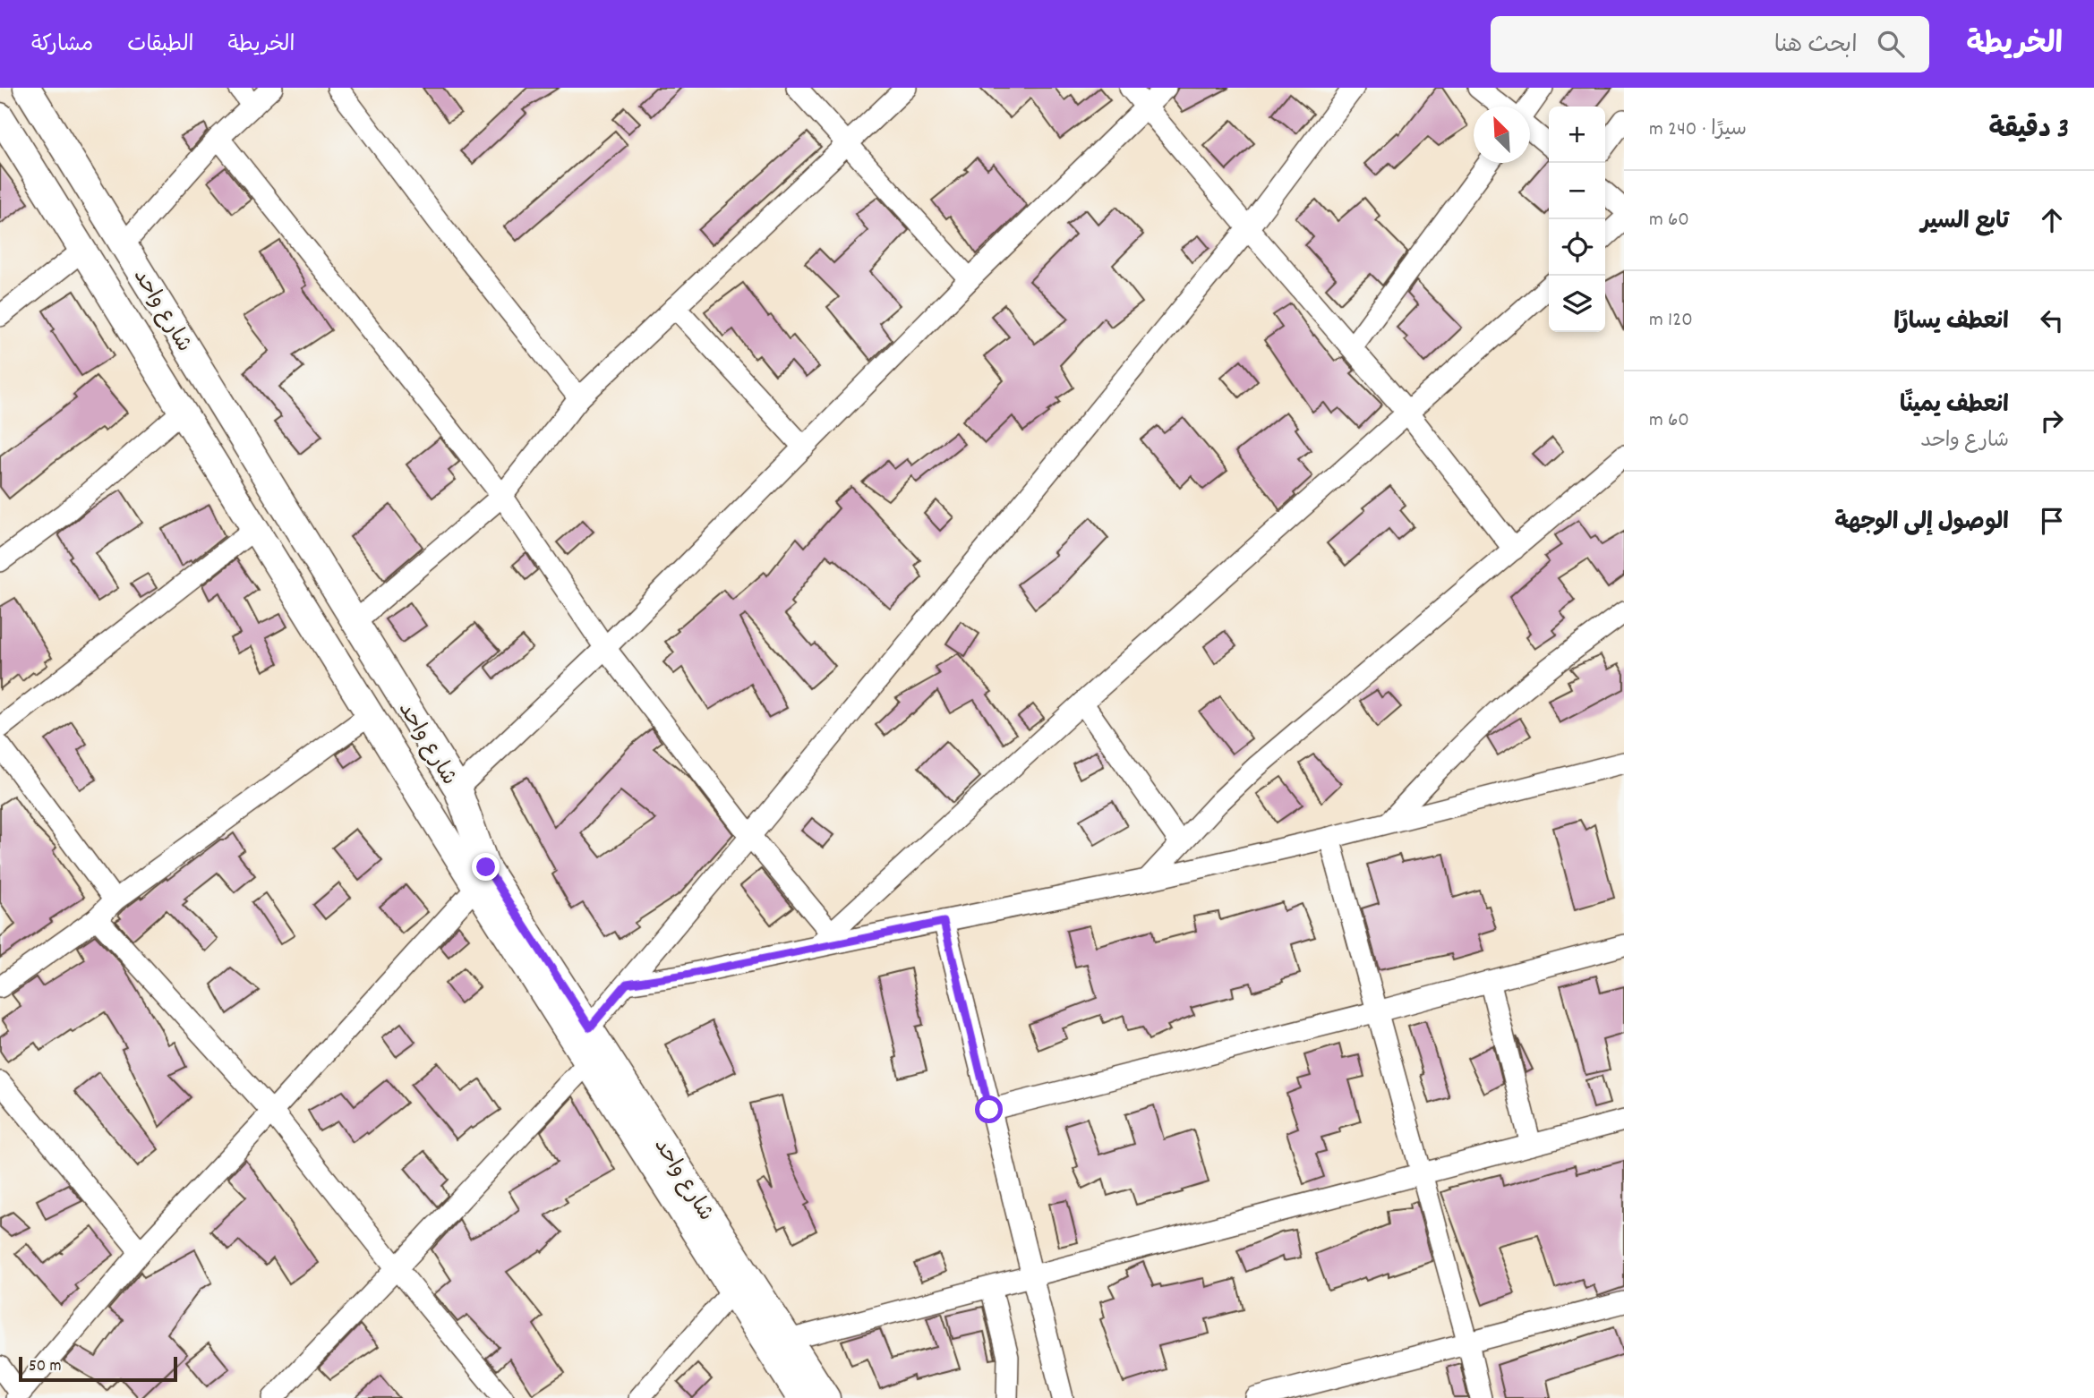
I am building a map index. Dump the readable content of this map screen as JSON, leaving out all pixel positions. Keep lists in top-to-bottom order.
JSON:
{
  "streets": {
    "street": ["شارع واحد"]
  },
  "scale_bar": "50 m",
  "north": "top left",
  "page": {
    "header": "الخريطة",
    "search": "ابحث هنا",
    "nav": ["الخريطة", "الطبقات", "مشاركة"],
    "heading": ["3 دقيقة", "سيرًا · 240 m"],
    "map_buttons": ["+", "−"],
    "list": [
      ["تابع السير", "60 m"],
      ["انعطف يسارًا", "120 m"],
      ["انعطف يمينًا", "شارع واحد", "60 m"],
      "الوصول إلى الوجهة"
    ],
    "scale": "50 m"
  }
}
